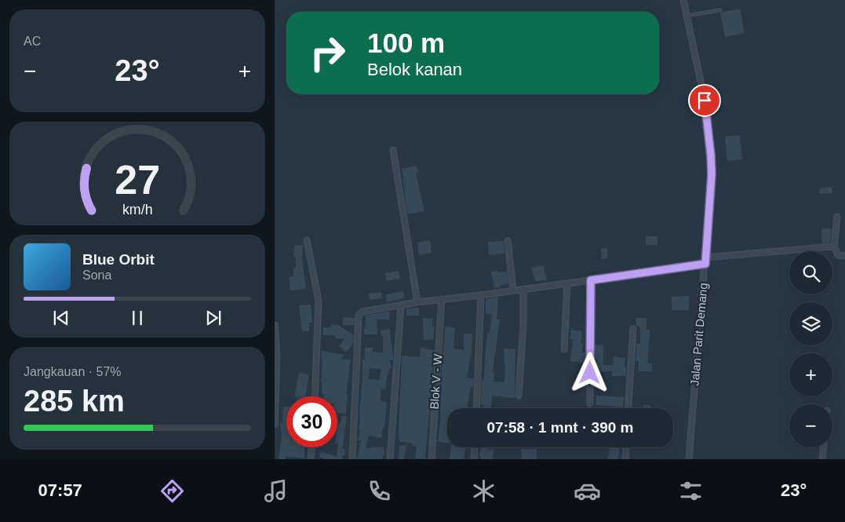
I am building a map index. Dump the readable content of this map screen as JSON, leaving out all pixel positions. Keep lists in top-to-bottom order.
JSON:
{
  "streets": {
    "street": ["Jalan Parit Demang", "Blok V - W"]
  },
  "page": {
    "tile": [
      "AC",
      ["Jangkauan · 57%", "285 km"]
    ],
    "turn": ["100 m", "Belok kanan"],
    "heat": ["−", "23°", "+"],
    "song": ["Blue Orbit", "Sona"],
    "map_buttons": ["+", "−"],
    "limit": "30",
    "trip": "07:58 · 1 mnt · 390 m",
    "tabs": ["07:57", "23°"],
    "gauge": ["27", "km/h"]
  }
}
